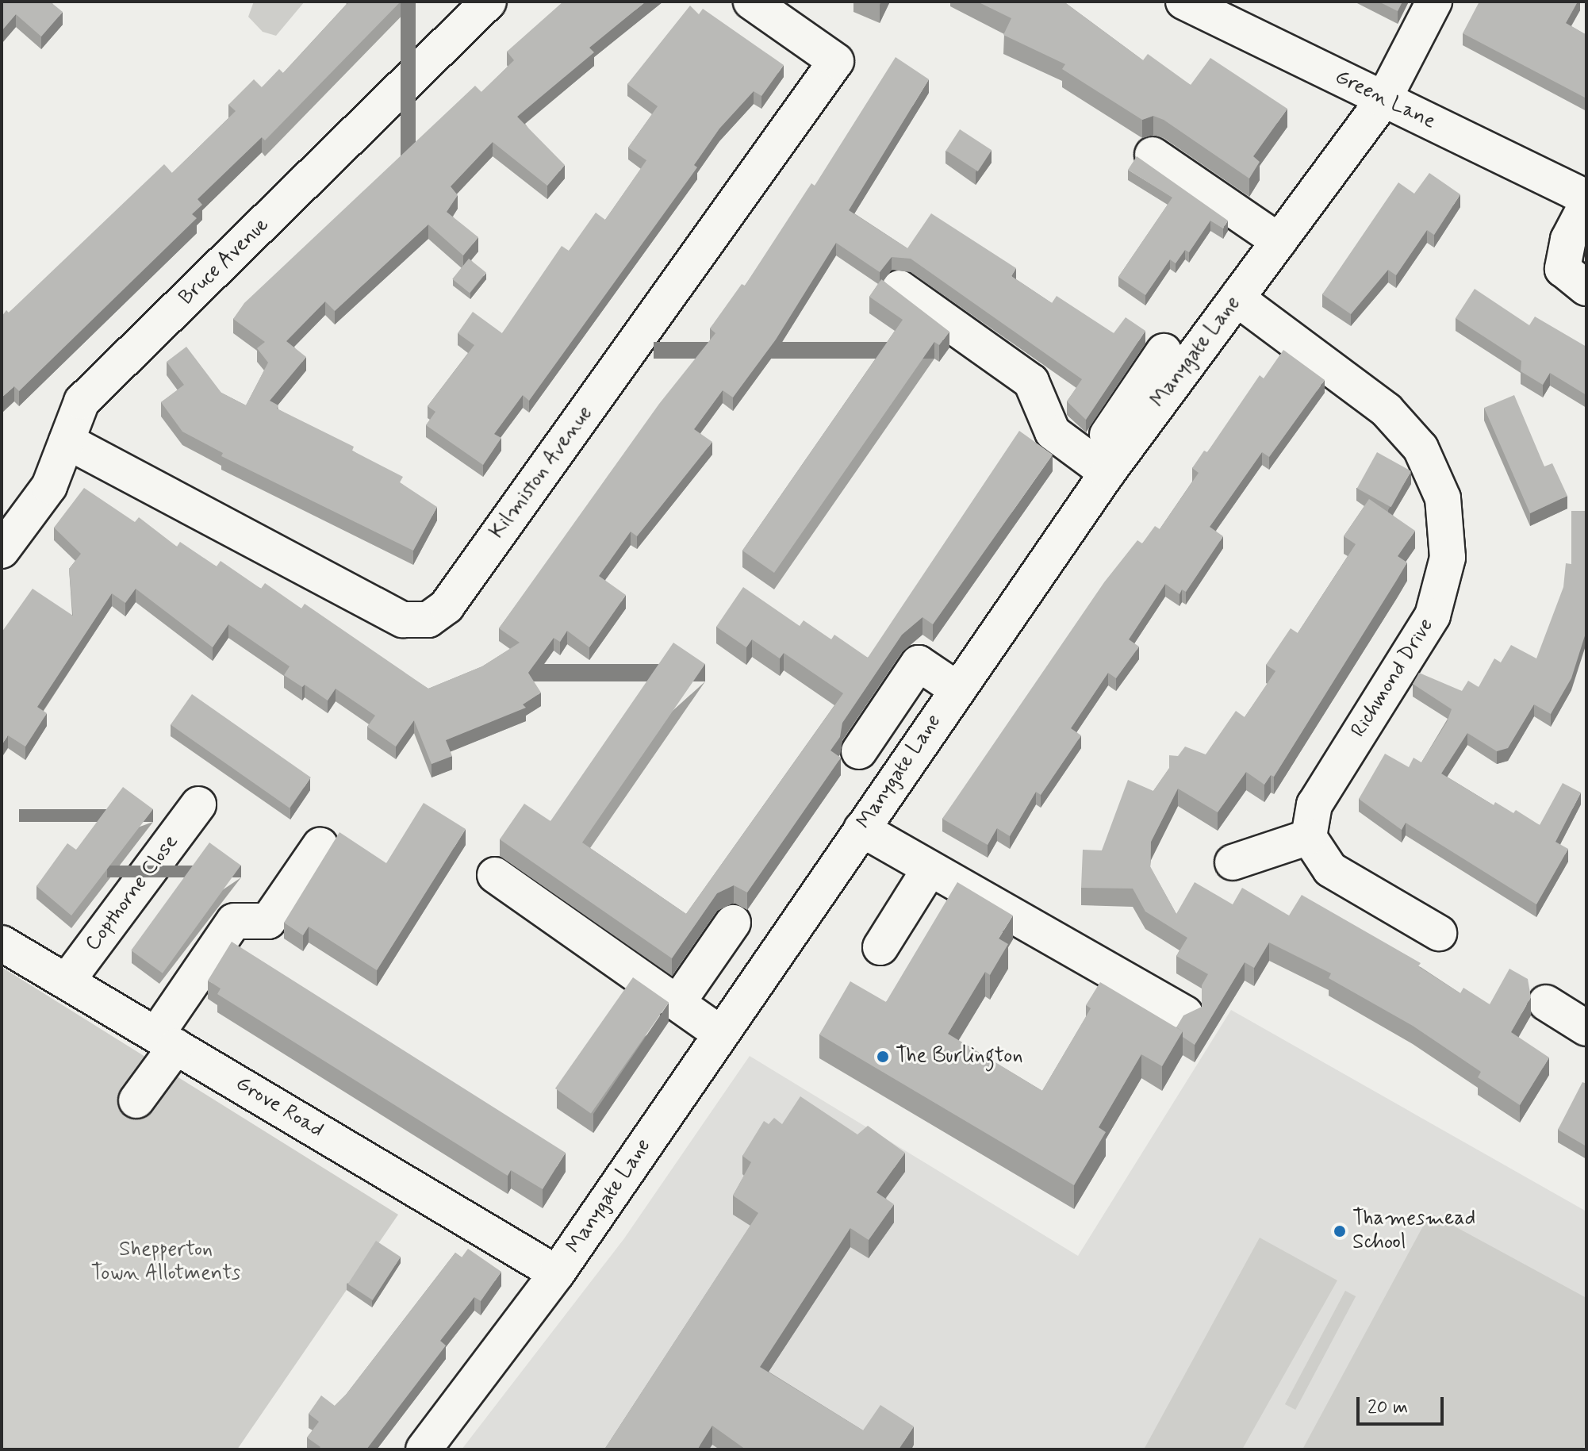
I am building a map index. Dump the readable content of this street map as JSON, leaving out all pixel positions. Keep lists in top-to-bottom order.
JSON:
{
  "streets": {
    "street": [
      "Green Lane",
      "Bruce Avenue",
      "Manygate Lane",
      "Kilmiston Avenue",
      "Richmond Drive",
      "Copthorne Close",
      "Grove Road"
    ]
  },
  "crossings": [
    ["Green Lane", "Manygate Lane"],
    ["Bruce Avenue", "Kilmiston Avenue"],
    ["Manygate Lane", "Richmond Drive"],
    ["Manygate Lane", "Grove Road"],
    ["Copthorne Close", "Grove Road"]
  ],
  "parks": ["Shepperton Town Allotments"],
  "places": ["The Burlington", "Thamesmead School"],
  "scale_bar": "20 m"
}
